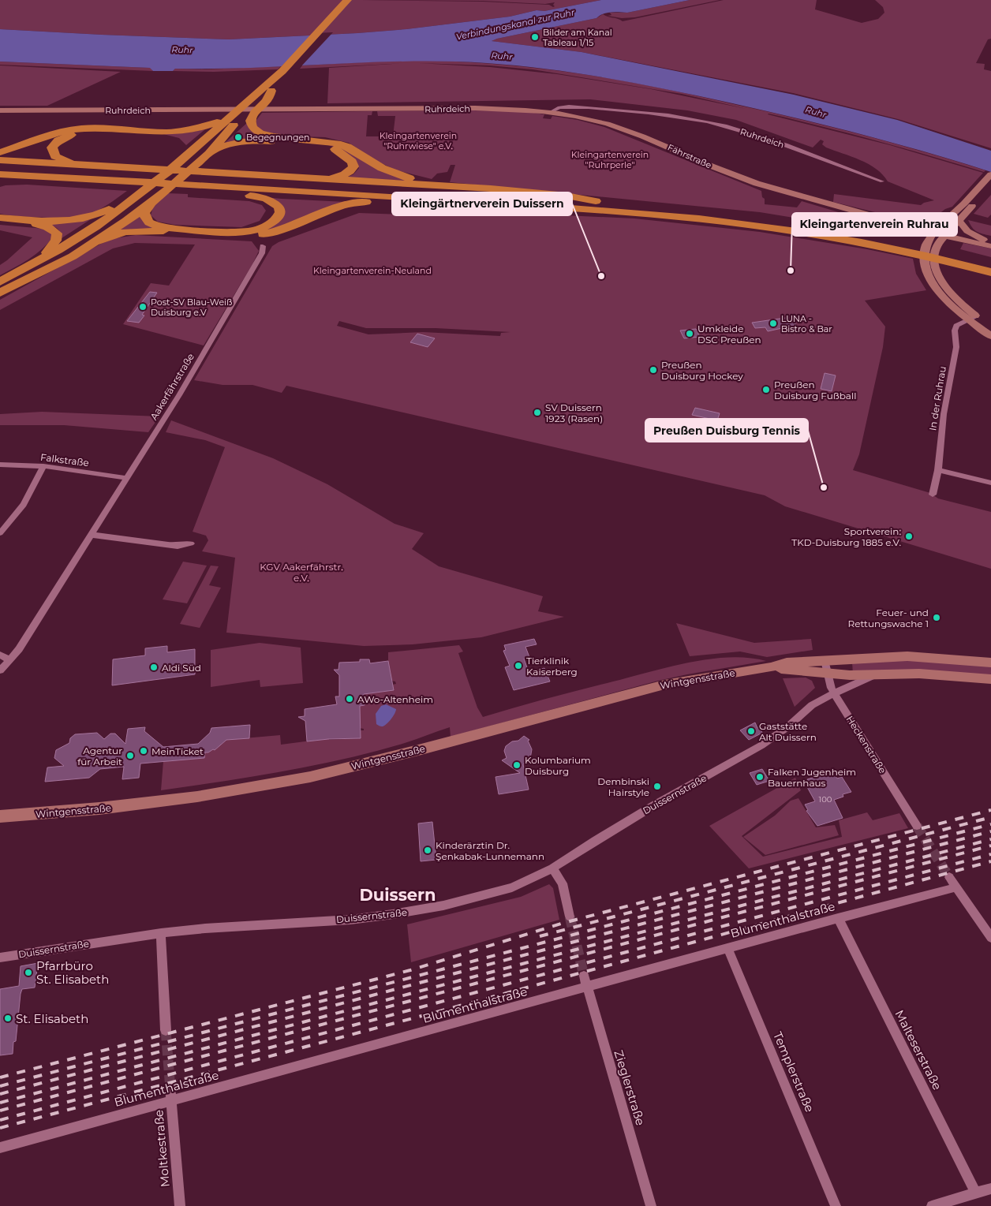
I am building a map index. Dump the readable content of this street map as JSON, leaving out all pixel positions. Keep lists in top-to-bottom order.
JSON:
{
  "streets": {
    "main road": ["Ruhrdeich", "Fährstraße", "Wintgensstraße"],
    "street": [
      "Aakerfährstraße",
      "In der Ruhrau",
      "Falkstraße",
      "Heckenstraße",
      "Duissernstraße",
      "Blumenthalstraße",
      "Malteserstraße",
      "Templerstraße",
      "Zieglerstraße",
      "Moltkestraße"
    ]
  },
  "crossings": [
    ["Ruhrdeich", "Fährstraße"],
    ["Aakerfährstraße", "Falkstraße"],
    ["Wintgensstraße", "Heckenstraße"],
    ["Wintgensstraße", "Duissernstraße"],
    ["Heckenstraße", "Duissernstraße"],
    ["Blumenthalstraße", "Malteserstraße"],
    ["Blumenthalstraße", "Templerstraße"],
    ["Blumenthalstraße", "Zieglerstraße"],
    ["Blumenthalstraße", "Moltkestraße"]
  ],
  "districts": ["Duissern"],
  "water": ["Verbindungskanal zur Ruhr", "Ruhr"],
  "parks": [
    "Kleingartenverein \"Ruhrwiese\" e.V.",
    "Kleingartenverein \"Ruhrperle\"",
    "Kleingartenverein-Neuland",
    "KGV Aakerfährstr. e.V."
  ],
  "places": [
    "Bilder am Kanal Tableau 1/15",
    "Begegnungen",
    "Kleingartenverein Ruhrau",
    "Kleingärtnerverein Duissern",
    "Post-SV Blau-Weiß Duisburg e.V",
    "LUNA - Bistro & Bar",
    "Umkleide DSC Preußen",
    "Preußen Duisburg Hockey",
    "Preußen Duisburg Fußball",
    "SV Duissern 1923 (Rasen)",
    "Preußen Duisburg Tennis",
    "Sportverein: TKD-Duisburg 1885 e.V.",
    "Feuer- und Rettungswache 1",
    "Tierklinik Kaiserberg",
    "Aldi Süd",
    "AWo-Altenheim",
    "Gaststätte Alt Duissern",
    "MeinTicket",
    "Agentur für Arbeit",
    "Kolumbarium Duisburg",
    "Falken Jugenheim Bauernhaus",
    "Dembinski Hairstyle",
    "Kinderärztin Dr. Şenkabak-Lunnemann",
    "Pfarrbüro St. Elisabeth",
    "St. Elisabeth"
  ],
  "house_numbers": ["100"]
}
